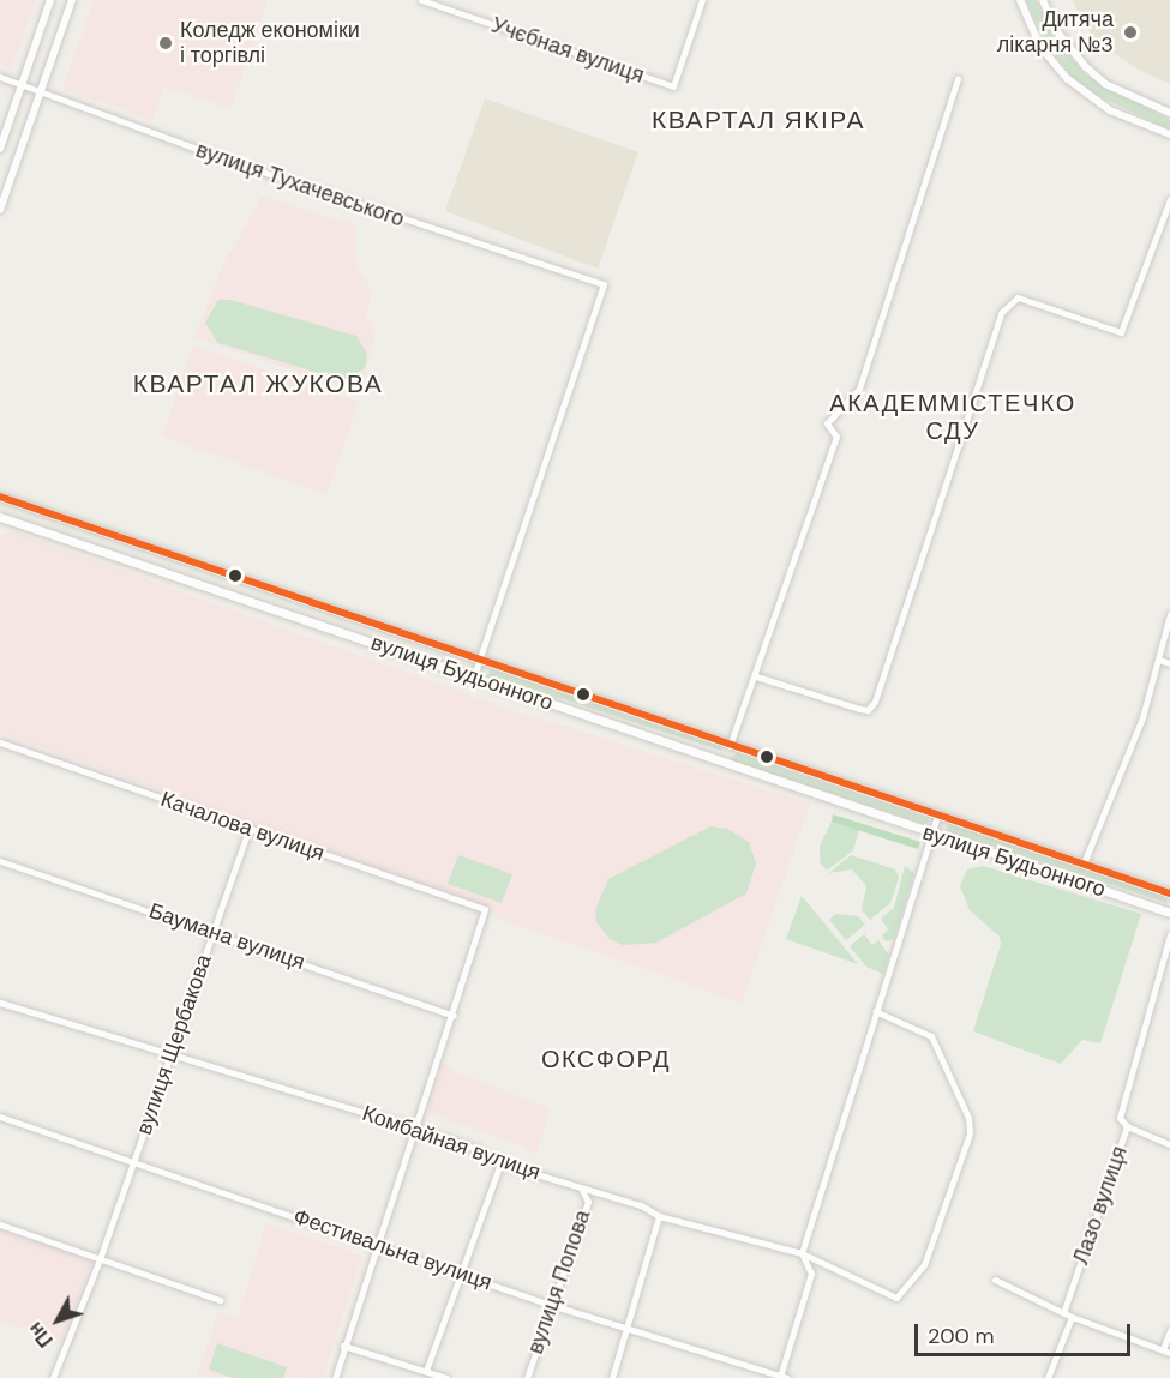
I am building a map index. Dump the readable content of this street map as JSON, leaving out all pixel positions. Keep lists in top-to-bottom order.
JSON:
{
  "streets": {
    "main road": ["вулиця Будьонного"],
    "street": [
      "Учєбная вулиця",
      "вулиця Тухачевського",
      "Качалова вулиця",
      "Баумана вулиця",
      "вулиця Щербакова",
      "Комбайная вулиця",
      "Лазо вулиця",
      "Фестивальна вулиця",
      "вулиця Попова"
    ]
  },
  "crossings": [
    ["вулиця Тухачевського", "вулиця Будьонного"],
    ["Качалова вулиця", "Баумана вулиця"],
    ["Качалова вулиця", "вулиця Щербакова"],
    ["Баумана вулиця", "вулиця Щербакова"],
    ["вулиця Щербакова", "Комбайная вулиця"],
    ["вулиця Щербакова", "Фестивальна вулиця"],
    ["Комбайная вулиця", "вулиця Попова"],
    ["Фестивальна вулиця", "вулиця Попова"]
  ],
  "districts": [
    "КВАРТАЛ ЯКІРА",
    "КВАРТАЛ ЖУКОВА",
    "АКАДЕММІСТЕЧКО СДУ",
    "ОКСФОРД"
  ],
  "places": ["Дитяча лікарня №3", "Коледж економіки і торгівлі"],
  "scale_bar": "200 m",
  "north": "bottom left"
}
